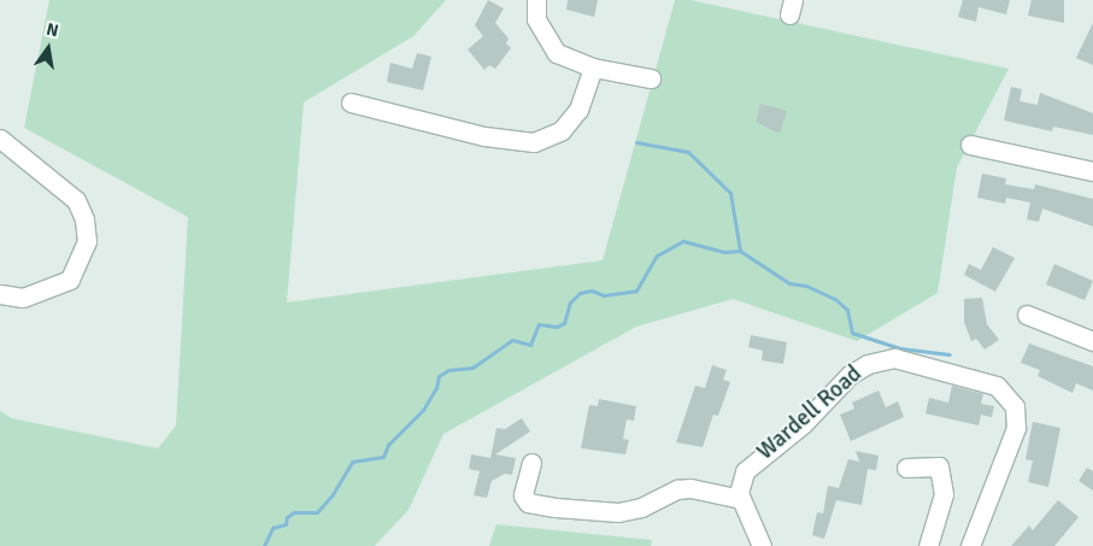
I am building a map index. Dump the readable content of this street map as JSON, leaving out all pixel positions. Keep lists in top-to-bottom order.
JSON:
{
  "streets": {
    "street": ["Wardell Road"]
  },
  "north": "top"
}
